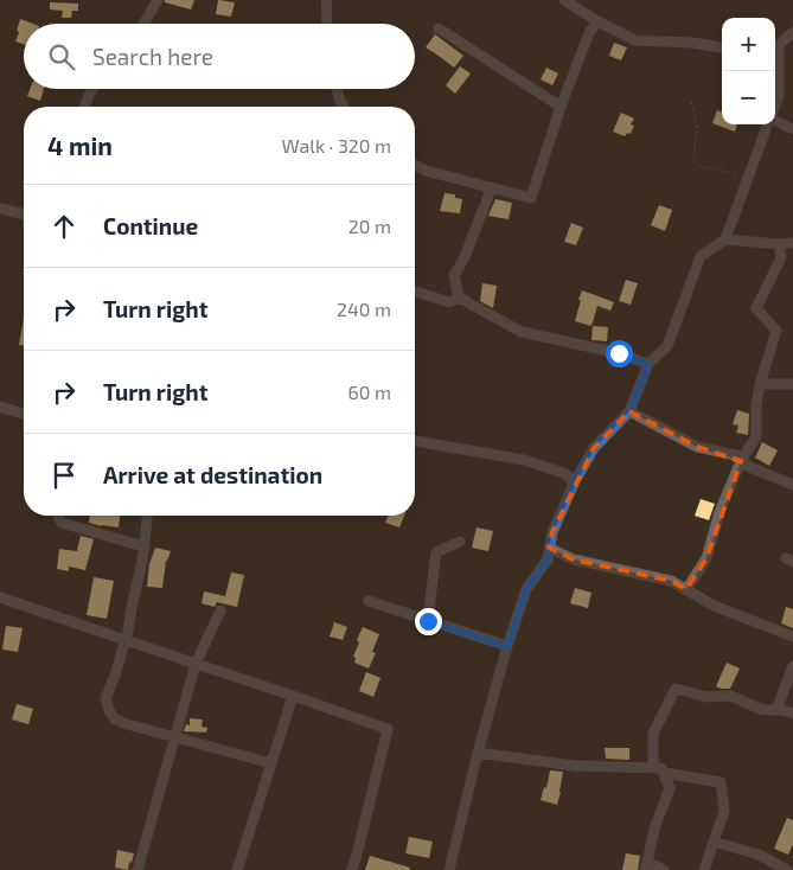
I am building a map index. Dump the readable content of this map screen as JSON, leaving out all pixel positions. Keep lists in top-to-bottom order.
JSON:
{
  "page": {
    "map_buttons": ["+", "−"],
    "search": "Search here",
    "heading": ["4 min", "Walk · 320 m"],
    "list": [
      ["Continue", "20 m"],
      ["Turn right", "240 m"],
      ["Turn right", "60 m"],
      "Arrive at destination"
    ]
  }
}
